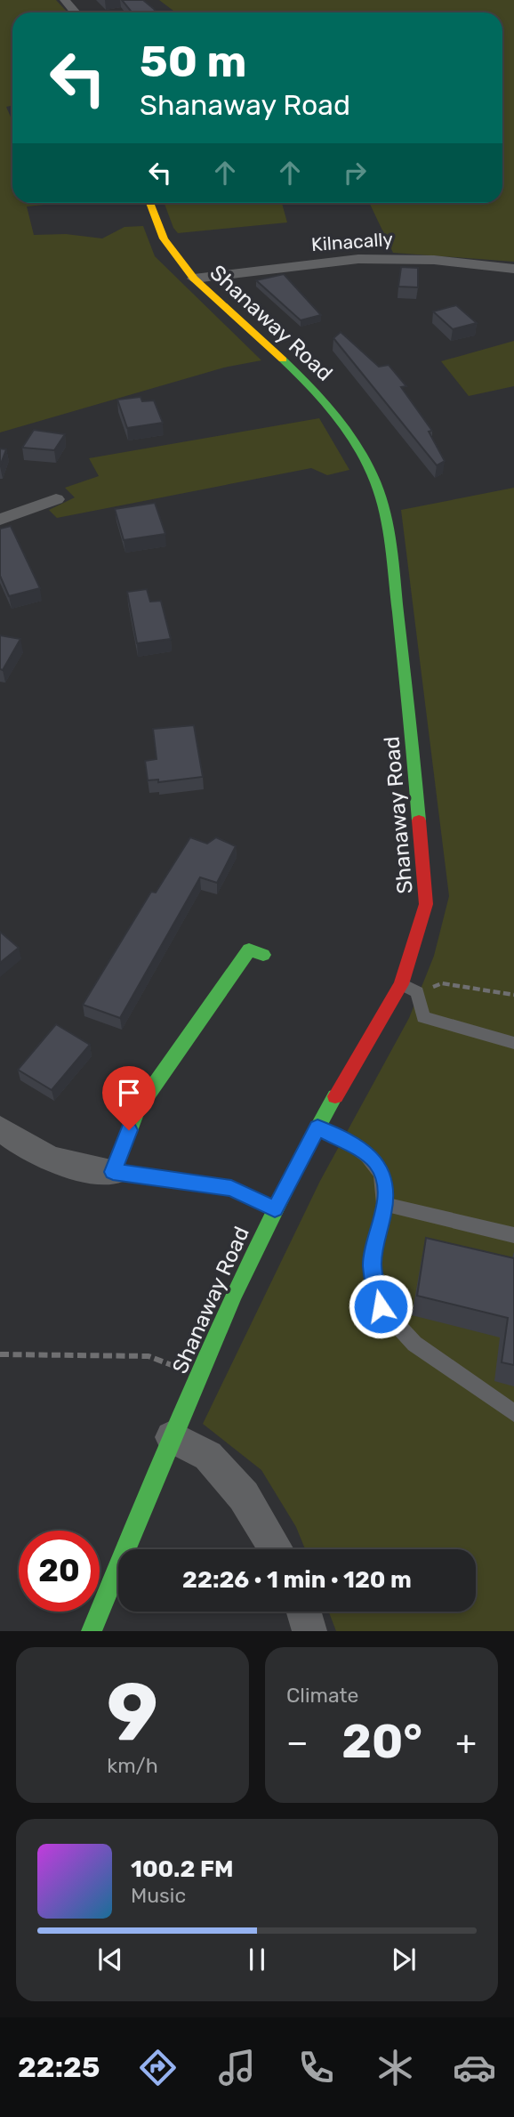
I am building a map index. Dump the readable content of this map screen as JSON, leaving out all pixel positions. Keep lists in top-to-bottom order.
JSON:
{
  "streets": {
    "street": ["Kilnacally", "Shanaway Road"]
  },
  "crossings": [
    ["Kilnacally", "Shanaway Road"]
  ],
  "page": {
    "turn": ["50 m", "Shanaway Road"],
    "limit": "20",
    "trip": "22:26 · 1 min · 120 m",
    "tile": [
      ["9", "km/h"],
      "Climate"
    ],
    "heat": ["−", "20°", "+"],
    "song": ["100.2 FM", "Music"],
    "tabs": "22:25"
  }
}
